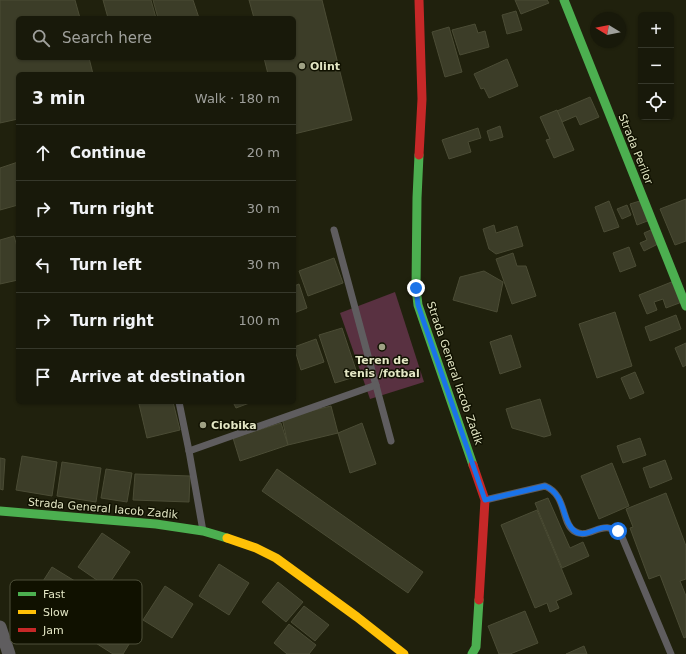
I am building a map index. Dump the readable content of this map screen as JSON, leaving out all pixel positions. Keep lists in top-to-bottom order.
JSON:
{
  "streets": {
    "street": ["Strada Perilor", "Strada General Iacob Zadik"]
  },
  "places": ["Olint", "Teren de tenis /fotbal", "Ciobika"],
  "legend": ["Fast", "Slow", "Jam"],
  "north": "left",
  "page": {
    "map_buttons": ["+", "−"],
    "search": "Search here",
    "heading": ["3 min", "Walk · 180 m"],
    "list": [
      ["Continue", "20 m"],
      ["Turn right", "30 m"],
      ["Turn left", "30 m"],
      ["Turn right", "100 m"],
      "Arrive at destination"
    ]
  }
}
